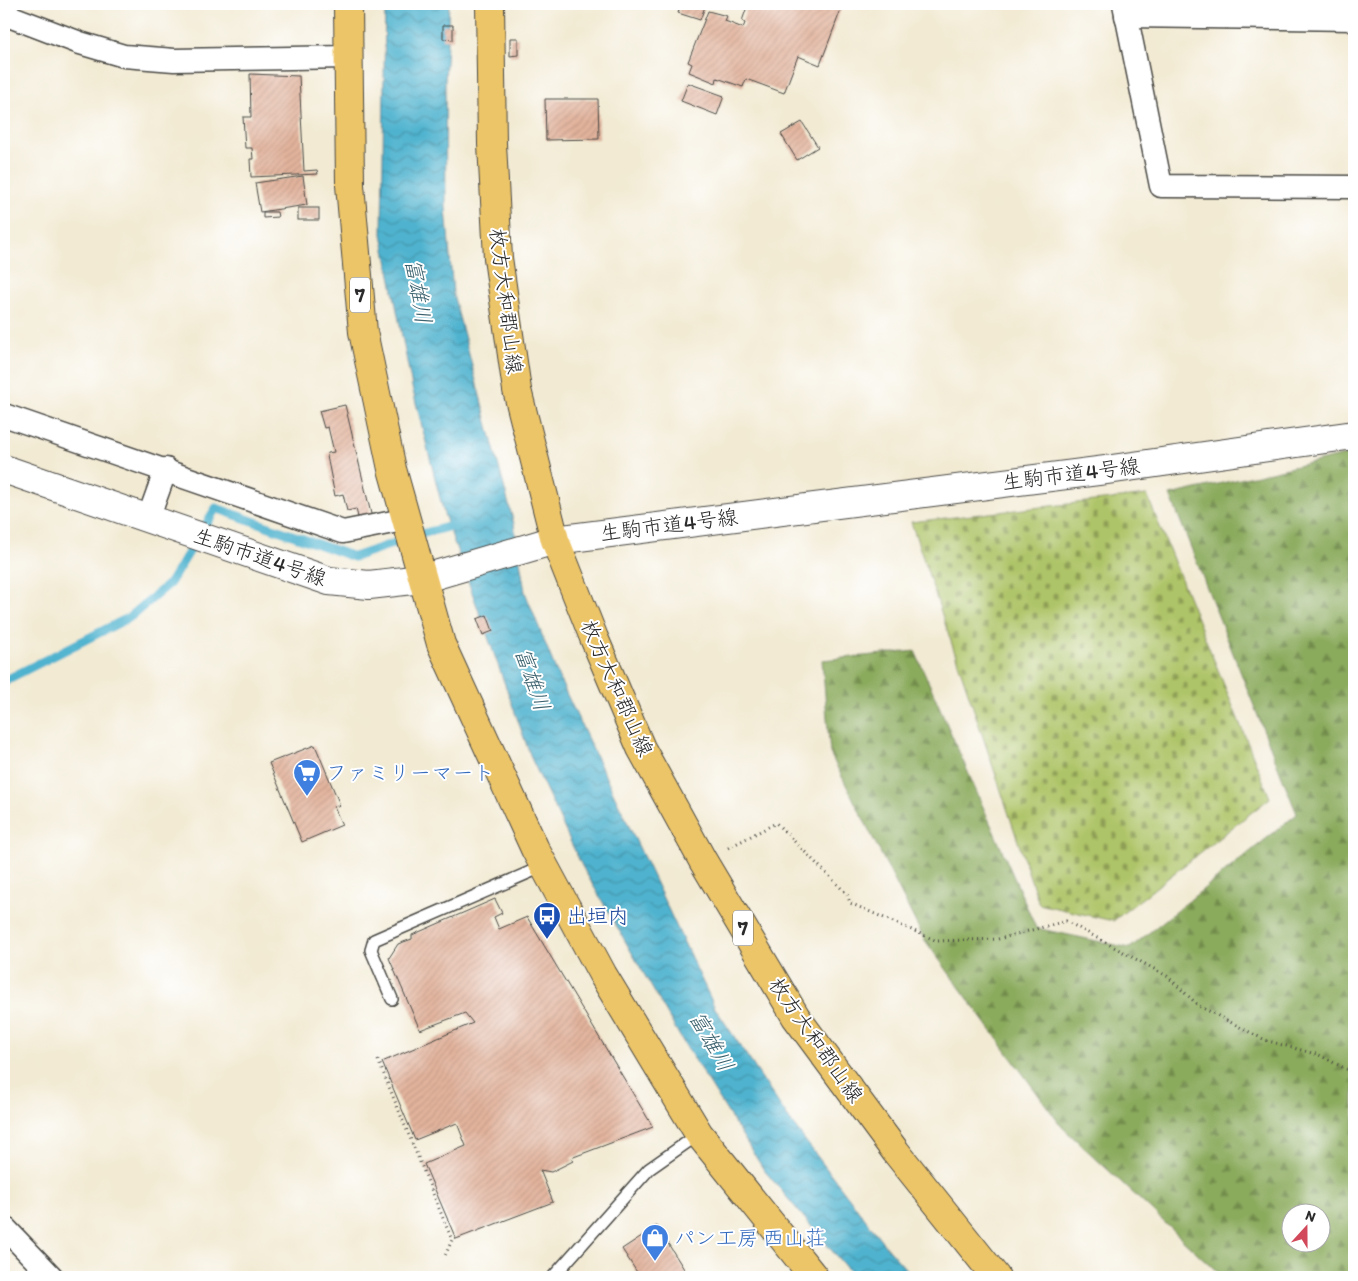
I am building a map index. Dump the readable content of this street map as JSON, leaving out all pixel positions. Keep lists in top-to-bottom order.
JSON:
{
  "streets": {
    "main road": ["7", "枚方大和郡山線"],
    "street": ["生駒市道4号線"]
  },
  "crossings": [
    ["7", "生駒市道4号線"],
    ["枚方大和郡山線", "生駒市道4号線"]
  ],
  "water": ["富雄川"],
  "places": {
    "supermarket": ["ファミリーマート"],
    "bus stop": ["出垣内"],
    "shop": ["パン工房 西山荘"]
  },
  "north": "top"
}
